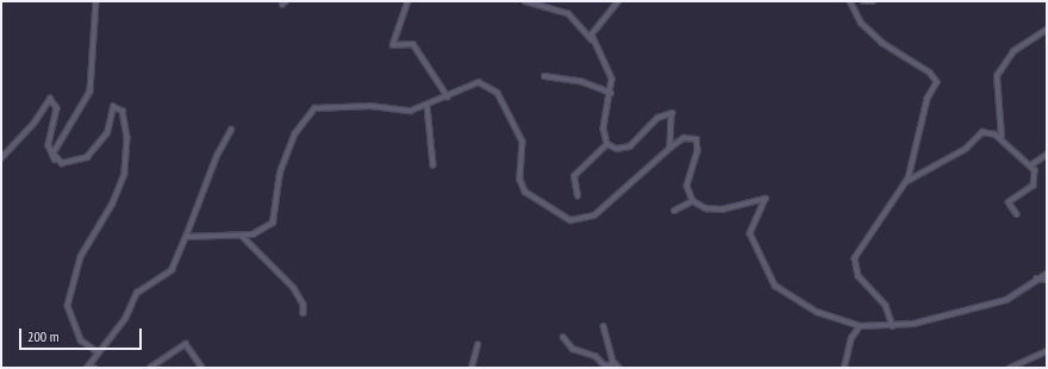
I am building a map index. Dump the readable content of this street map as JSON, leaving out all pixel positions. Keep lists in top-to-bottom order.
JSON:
{
  "scale_bar": "200 m"
}
